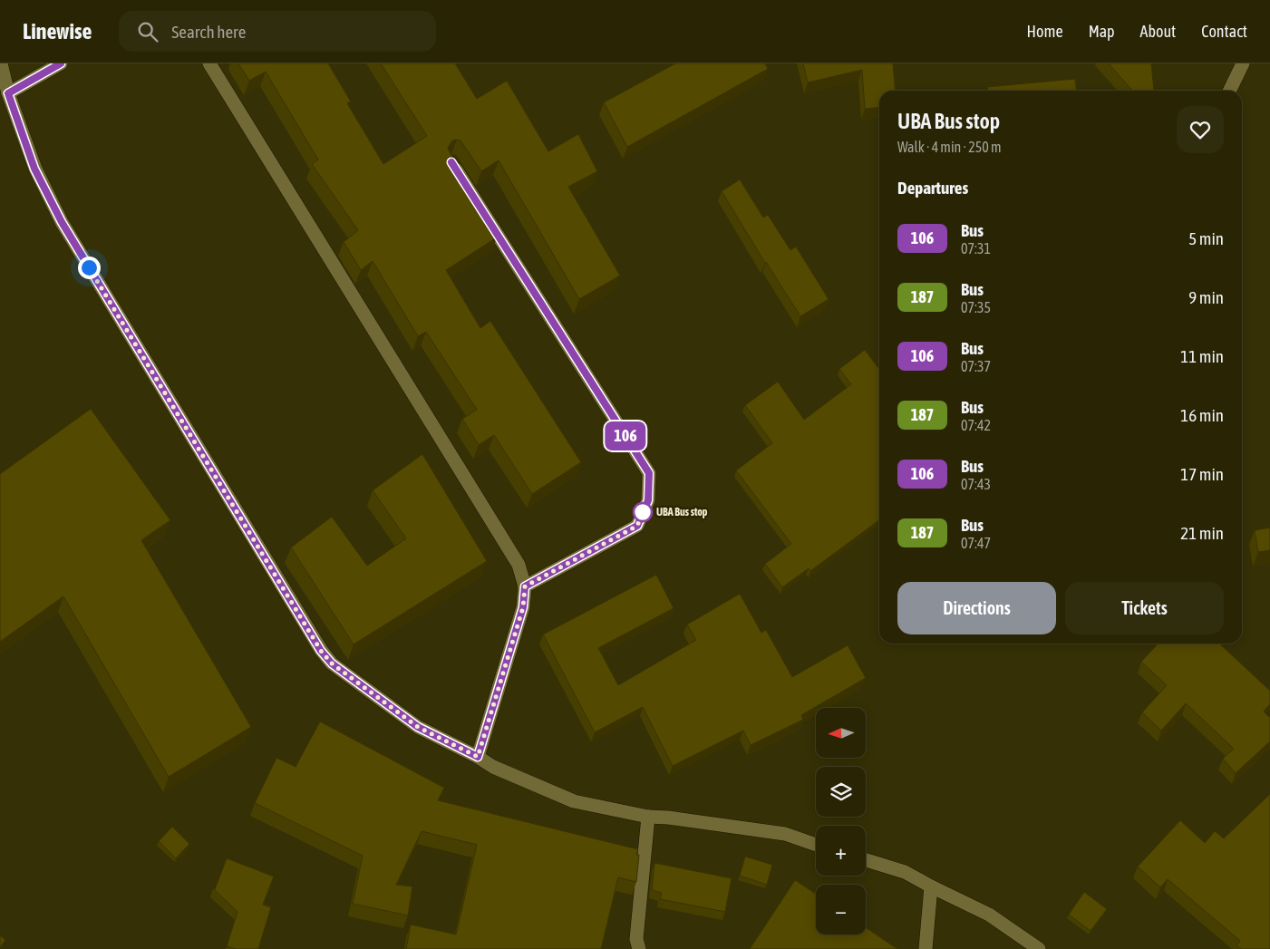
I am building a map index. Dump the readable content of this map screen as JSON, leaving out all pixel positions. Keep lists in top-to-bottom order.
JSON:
{
  "places": ["UBA Bus stop"],
  "lines": ["bus line 106"],
  "north": "left",
  "page": {
    "header": "Linewise",
    "search": "Search here",
    "nav": [
      "Home",
      "Map",
      "About",
      "Contact"
    ],
    "on_map": "106",
    "heading": [
      ["UBA Bus stop", "Walk · 4 min · 250 m"],
      "Departures"
    ],
    "list": [
      {
        "mark": "106",
        "name": "Bus",
        "note": "07:31",
        "value": "5 min"
      },
      {
        "mark": "187",
        "name": "Bus",
        "note": "07:35",
        "value": "9 min"
      },
      {
        "mark": "106",
        "name": "Bus",
        "note": "07:37",
        "value": "11 min"
      },
      {
        "mark": "187",
        "name": "Bus",
        "note": "07:42",
        "value": "16 min"
      },
      {
        "mark": "106",
        "name": "Bus",
        "note": "07:43",
        "value": "17 min"
      },
      {
        "mark": "187",
        "name": "Bus",
        "note": "07:47",
        "value": "21 min"
      }
    ],
    "buttons": ["Directions", "Tickets"],
    "map_buttons": ["+", "−"]
  }
}
